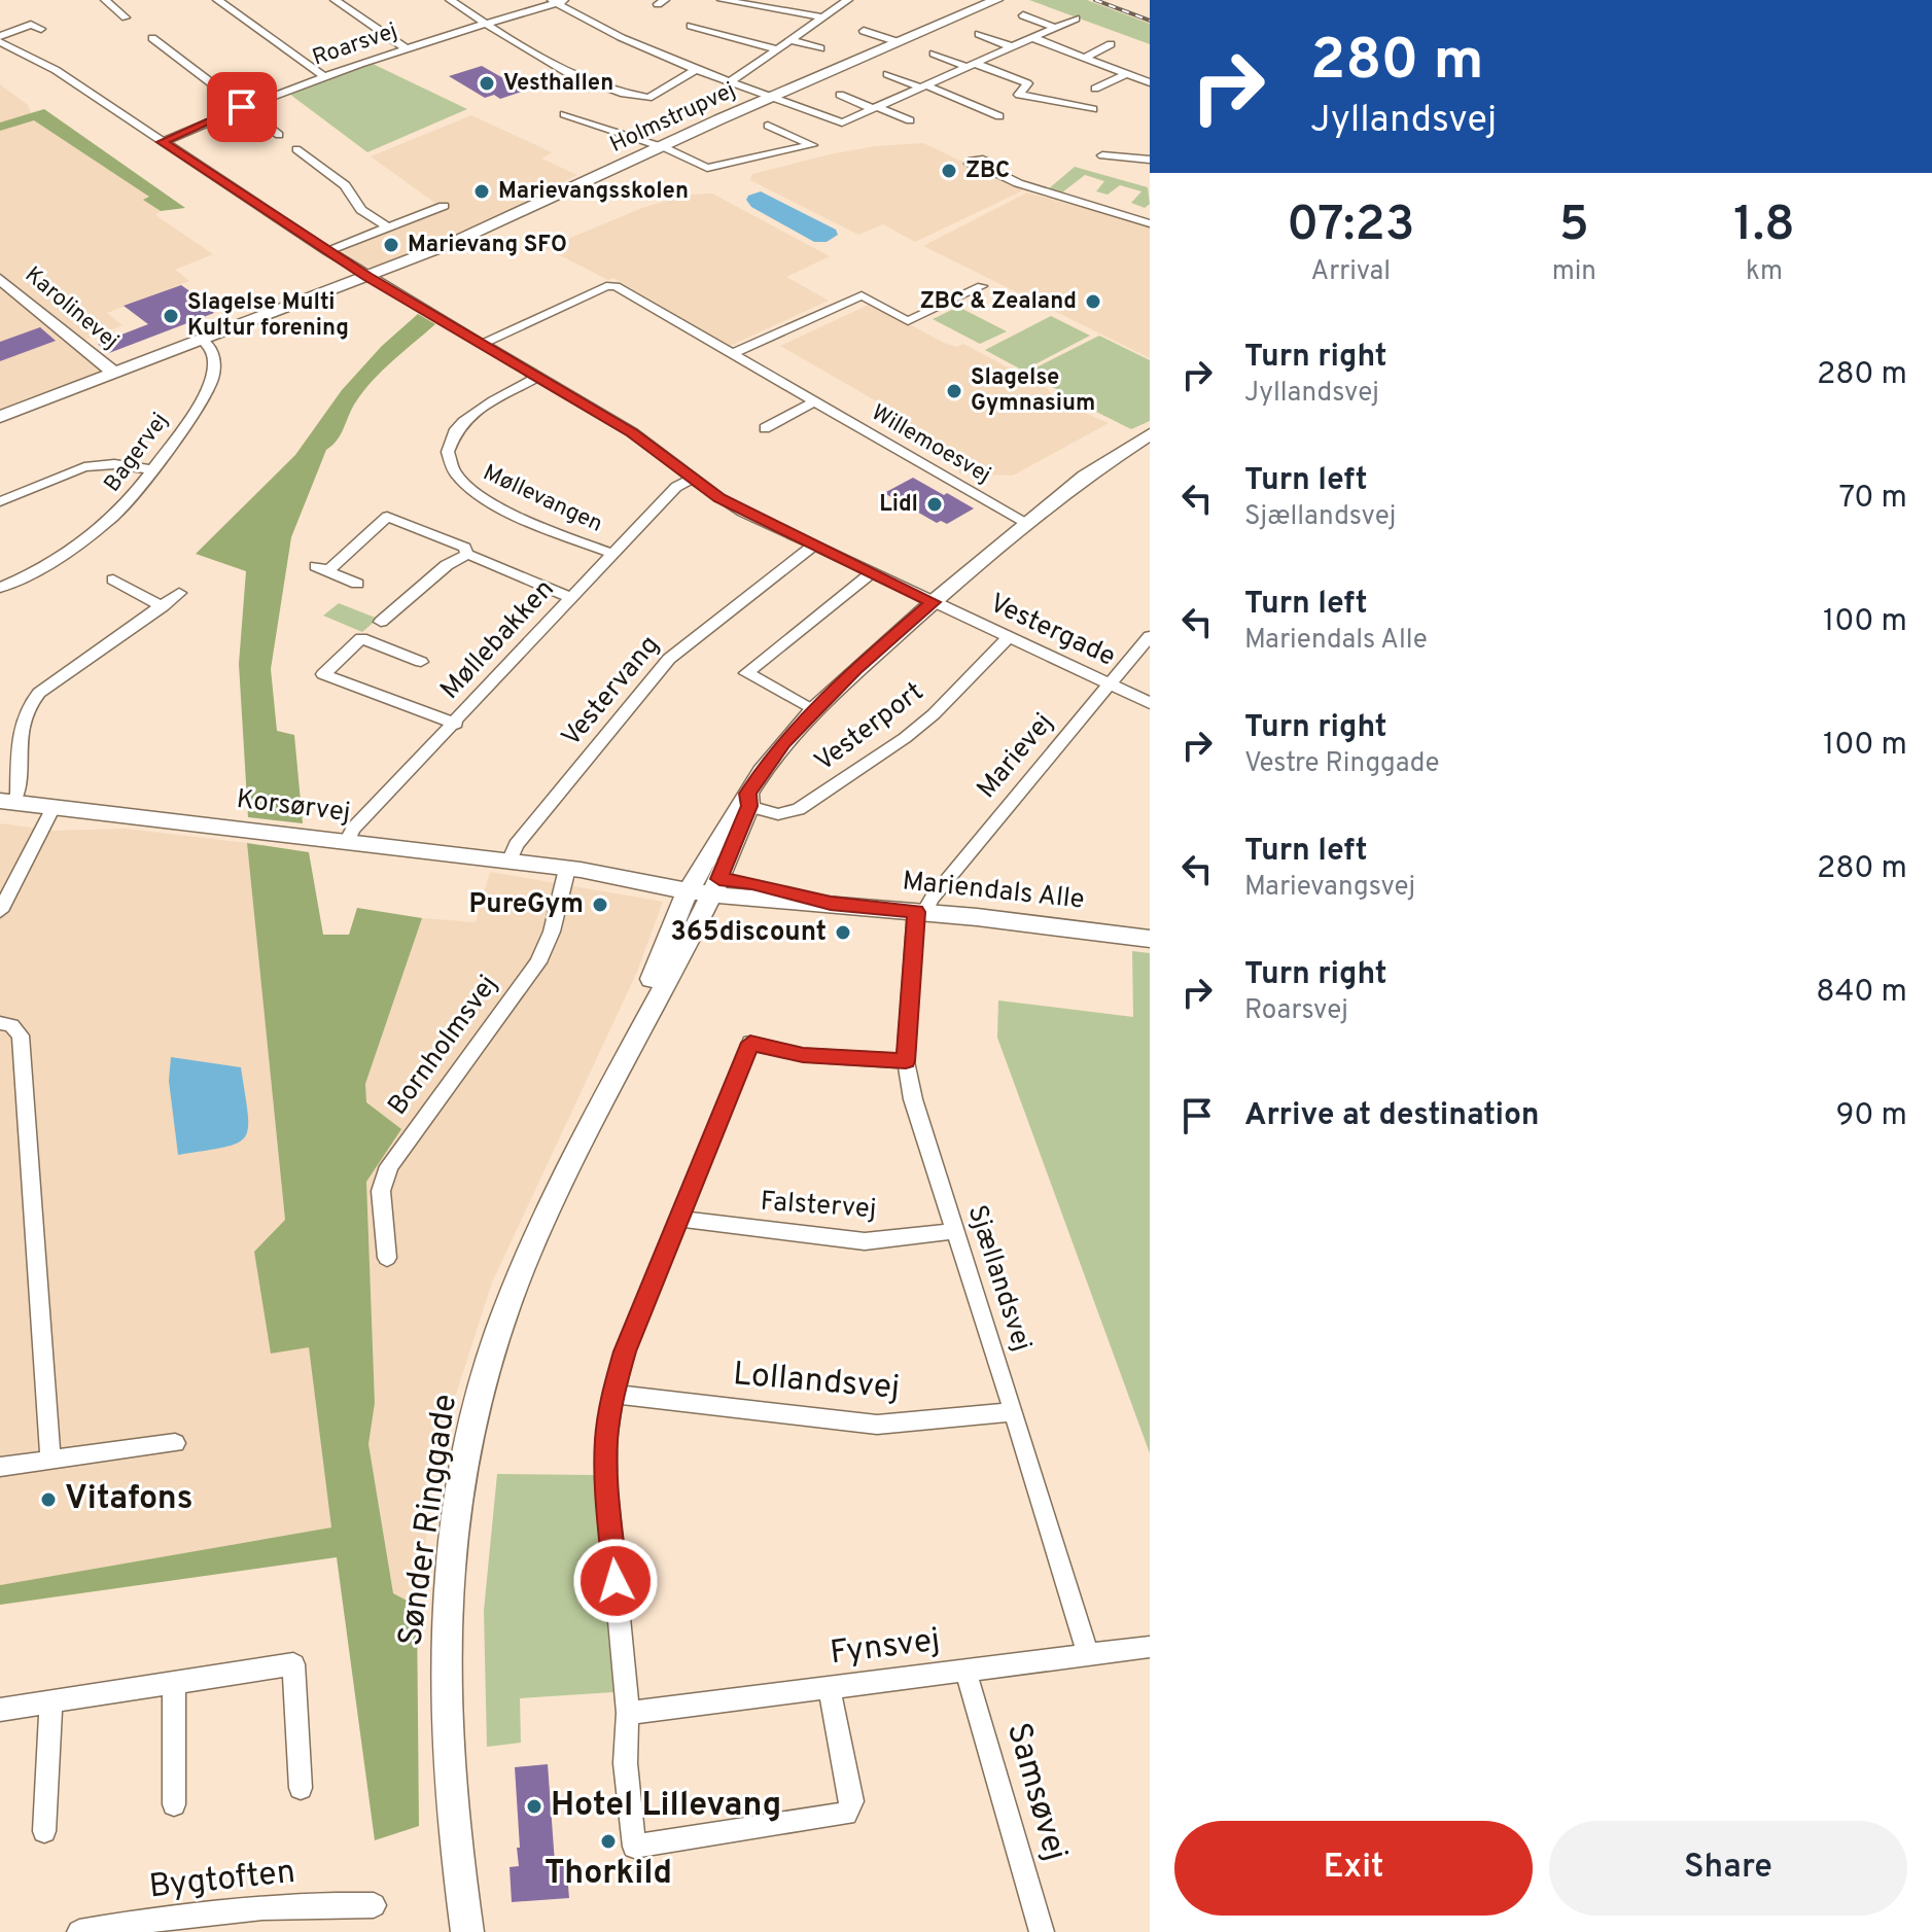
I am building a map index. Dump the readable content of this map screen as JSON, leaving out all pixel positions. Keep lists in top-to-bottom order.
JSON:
{
  "streets": {
    "street": [
      "Roarsvej",
      "Holmstrupvej",
      "Karolinevej",
      "Willemoesvej",
      "Bagervej",
      "Møllevangen",
      "Vestergade",
      "Møllebakken",
      "Vestervang",
      "Vesterport",
      "Marievej",
      "Korsørvej",
      "Mariendals Alle",
      "Bornholmsvej",
      "Falstervej",
      "Sjællandsvej",
      "Lollandsvej",
      "Sønder Ringgade",
      "Fynsvej",
      "Samsøvej",
      "Bygtoften"
    ]
  },
  "crossings": [
    ["Roarsvej", "Vestergade"],
    ["Holmstrupvej", "Karolinevej"],
    ["Holmstrupvej", "Bagervej"],
    ["Holmstrupvej", "Vestergade"],
    ["Willemoesvej", "Vestergade"],
    ["Møllevangen", "Vestergade"],
    ["Møllevangen", "Møllebakken"],
    ["Vestergade", "Møllebakken"],
    ["Vestergade", "Vestervang"],
    ["Vestergade", "Vesterport"],
    ["Vestergade", "Marievej"],
    ["Møllebakken", "Korsørvej"],
    ["Vestervang", "Korsørvej"],
    ["Marievej", "Mariendals Alle"],
    ["Marievej", "Sjællandsvej"],
    ["Korsørvej", "Mariendals Alle"],
    ["Korsørvej", "Bornholmsvej"],
    ["Korsørvej", "Sønder Ringgade"],
    ["Mariendals Alle", "Sjællandsvej"],
    ["Mariendals Alle", "Sønder Ringgade"],
    ["Falstervej", "Sjællandsvej"],
    ["Sjællandsvej", "Lollandsvej"],
    ["Sjællandsvej", "Fynsvej"],
    ["Fynsvej", "Samsøvej"]
  ],
  "places": [
    "Vesthallen",
    "ZBC",
    "Marievangsskolen",
    "Marievang SFO",
    "ZBC & Zealand",
    "Slagelse Multi Kultur forening",
    "Slagelse Gymnasium",
    "Lidl",
    "PureGym",
    "365discount",
    "Vitafons",
    "Hotel Lillevang",
    "Thorkild"
  ],
  "page": {
    "turn": ["280 m", "Jyllandsvej"],
    "eta": [
      "07:23",
      "Arrival",
      "5",
      "min",
      "1.8",
      "km"
    ],
    "list": [
      {
        "name": "Turn right",
        "note": "Jyllandsvej",
        "value": "280 m"
      },
      {
        "name": "Turn left",
        "note": "Sjællandsvej",
        "value": "70 m"
      },
      {
        "name": "Turn left",
        "note": "Mariendals Alle",
        "value": "100 m"
      },
      {
        "name": "Turn right",
        "note": "Vestre Ringgade",
        "value": "100 m"
      },
      {
        "name": "Turn left",
        "note": "Marievangsvej",
        "value": "280 m"
      },
      {
        "name": "Turn right",
        "note": "Roarsvej",
        "value": "840 m"
      },
      {
        "name": "Arrive at destination",
        "value": "90 m"
      }
    ],
    "buttons": ["Exit", "Share"]
  }
}
